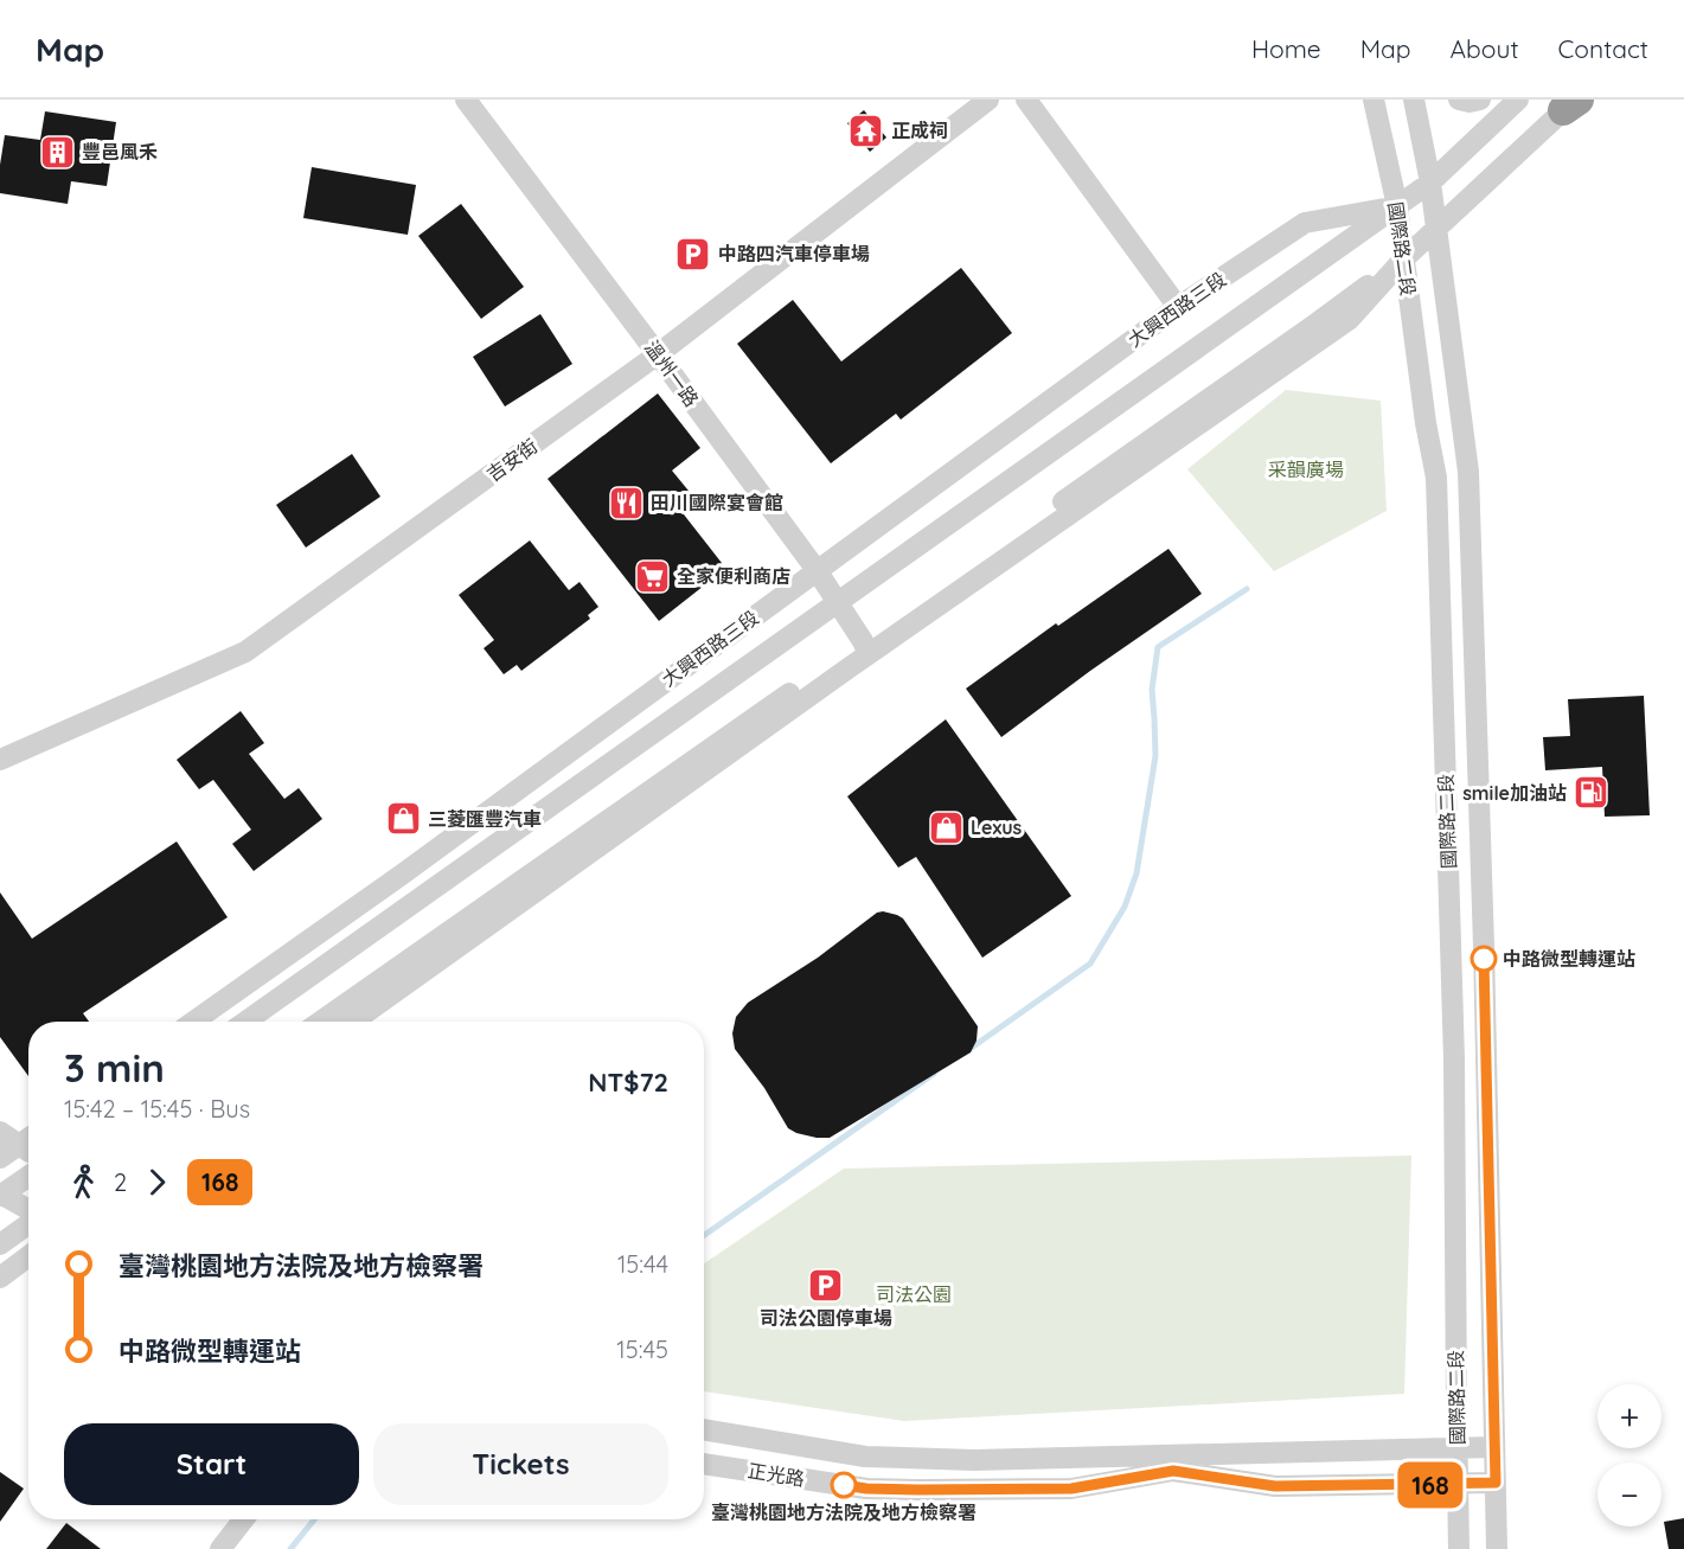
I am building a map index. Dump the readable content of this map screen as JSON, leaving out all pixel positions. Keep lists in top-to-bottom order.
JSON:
{
  "streets": {
    "street": [
      "國際路二段",
      "大興西路三段",
      "溫州一路",
      "吉安街",
      "正光路"
    ]
  },
  "crossings": [
    ["國際路二段", "大興西路三段"],
    ["國際路二段", "正光路"],
    ["大興西路三段", "溫州一路"],
    ["溫州一路", "吉安街"]
  ],
  "parks": ["采韻廣場", "司法公園"],
  "places": {
    "temple": ["正成祠"],
    "building": ["豐邑風禾"],
    "parking": ["中路四汽車停車場", "司法公園停車場"],
    "restaurant": ["田川國際宴會館"],
    "supermarket": ["全家便利商店"],
    "fuel station": ["smile加油站"],
    "shop": ["三菱匯豐汽車", "Lexus"],
    "other": ["中路微型轉運站", "臺灣桃園地方法院及地方檢察署"]
  },
  "lines": ["bus line 168"],
  "page": {
    "header": "Map",
    "nav": [
      "Home",
      "Map",
      "About",
      "Contact"
    ],
    "on_map": "168",
    "heading": ["3 min", "15:42 – 15:45 · Bus", "NT$72"],
    "legs": ["2", "168"],
    "list": [
      {
        "name": "臺灣桃園地方法院及地方檢察署",
        "value": "15:44"
      },
      {
        "name": "中路微型轉運站",
        "value": "15:45"
      }
    ],
    "map_buttons": ["+", "−"],
    "buttons": ["Start", "Tickets"]
  }
}
